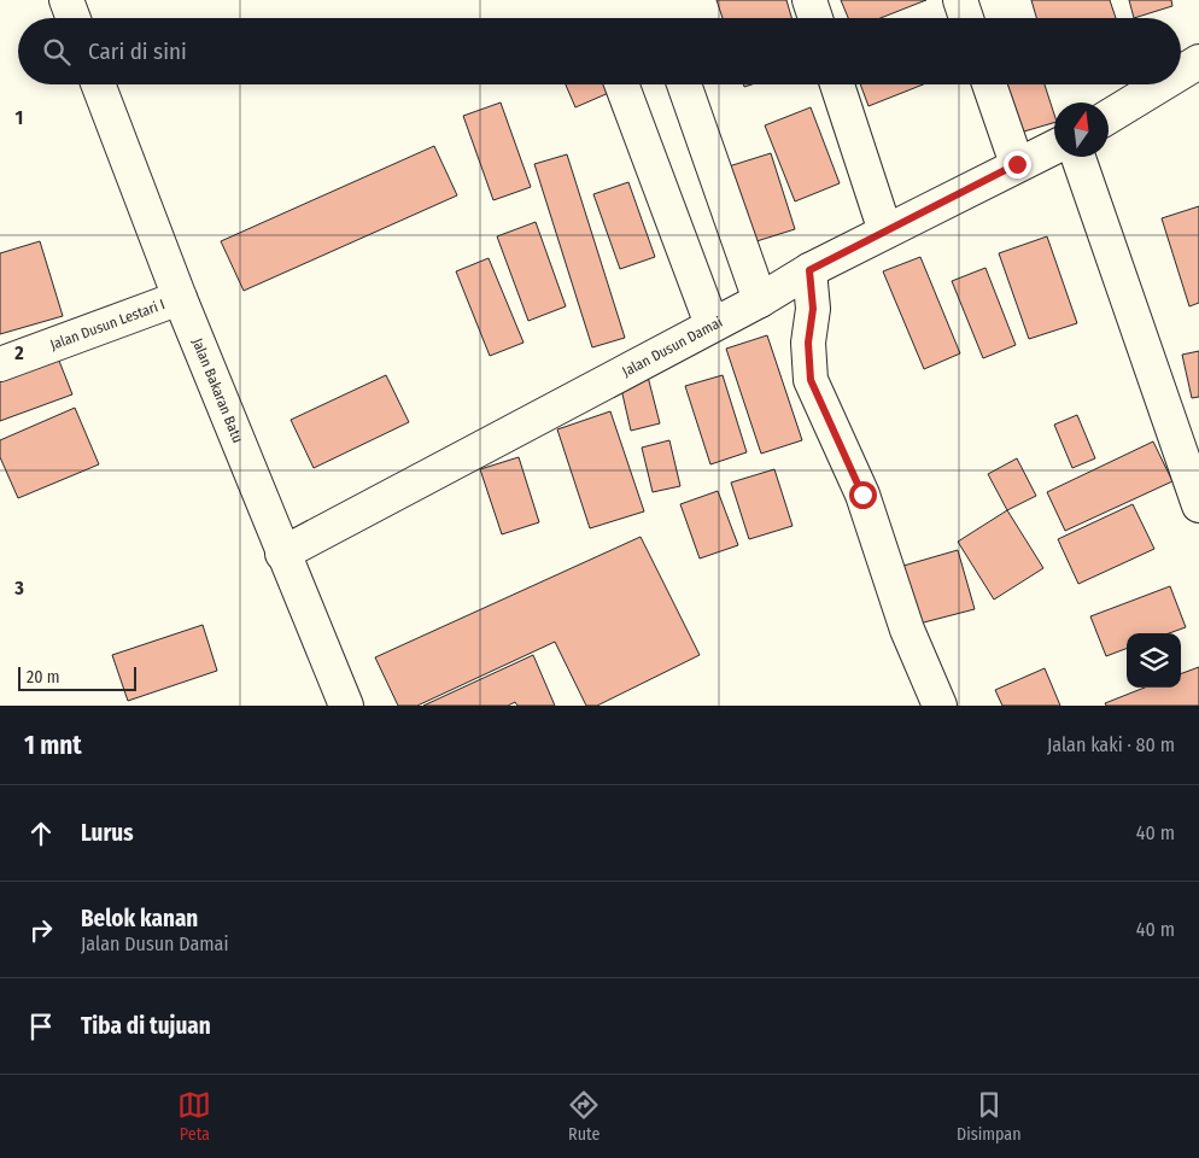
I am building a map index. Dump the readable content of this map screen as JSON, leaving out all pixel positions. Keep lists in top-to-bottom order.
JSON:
{
  "streets": {
    "main road": ["Jalan Dusun Lestari I", "Jalan Dusun Damai", "Jalan Bakaran Batu"]
  },
  "crossings": [
    ["Jalan Dusun Lestari I", "Jalan Bakaran Batu"],
    ["Jalan Dusun Damai", "Jalan Bakaran Batu"]
  ],
  "scale_bar": "20 m",
  "north": "top",
  "page": {
    "search": "Cari di sini",
    "scale": "20 m",
    "heading": ["1 mnt", "Jalan kaki · 80 m"],
    "list": [
      ["Lurus", "40 m"],
      ["Belok kanan", "Jalan Dusun Damai", "40 m"],
      "Tiba di tujuan"
    ],
    "nav": ["Peta", "Rute", "Disimpan"]
  },
  "grid": {
    "rows": ["1", "2", "3"]
  }
}
